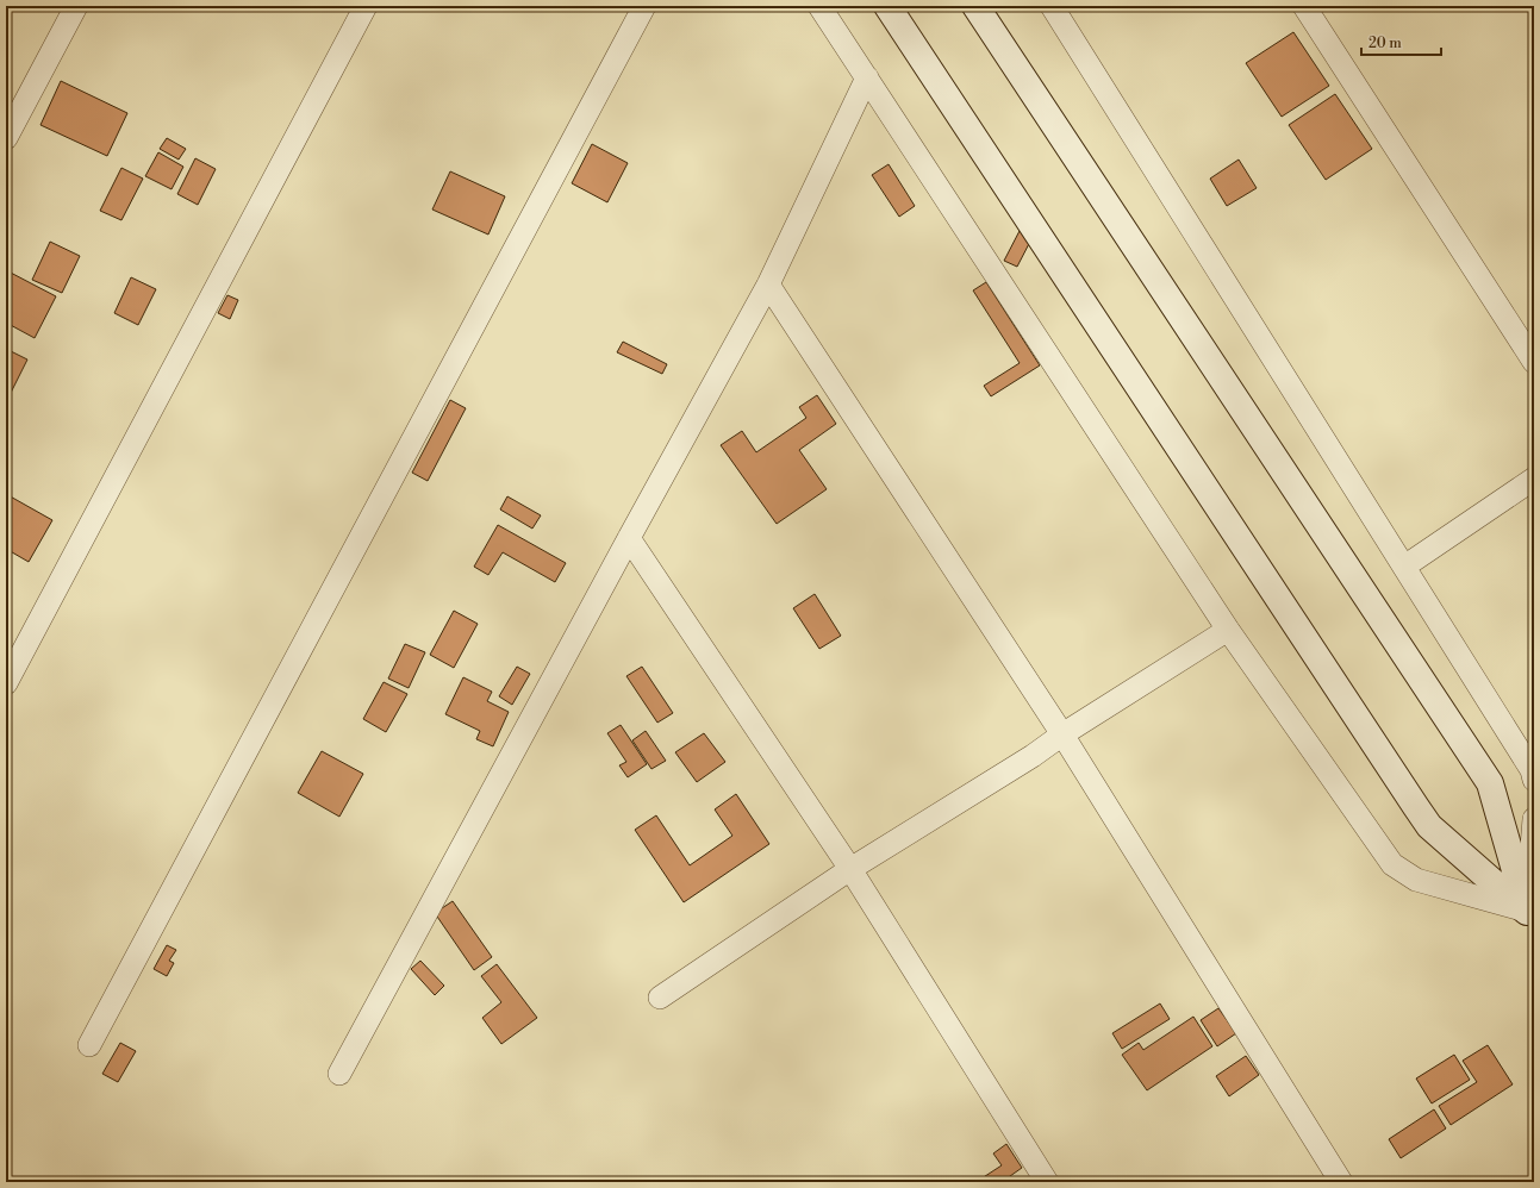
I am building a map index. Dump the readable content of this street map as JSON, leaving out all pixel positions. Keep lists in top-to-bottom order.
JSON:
{
  "scale_bar": "20 m"
}
